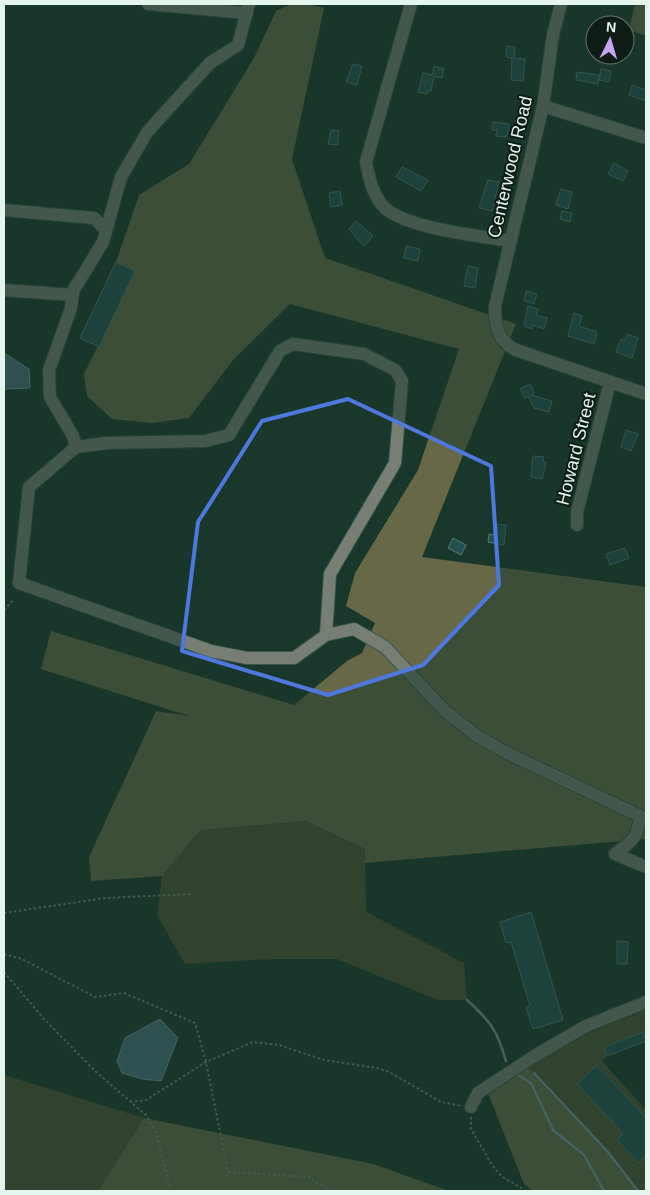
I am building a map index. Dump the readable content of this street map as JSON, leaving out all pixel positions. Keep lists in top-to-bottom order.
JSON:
{
  "streets": {
    "street": ["Centerwood Road", "Howard Street"]
  },
  "crossings": [
    ["Centerwood Road", "Howard Street"]
  ],
  "north": "top"
}
